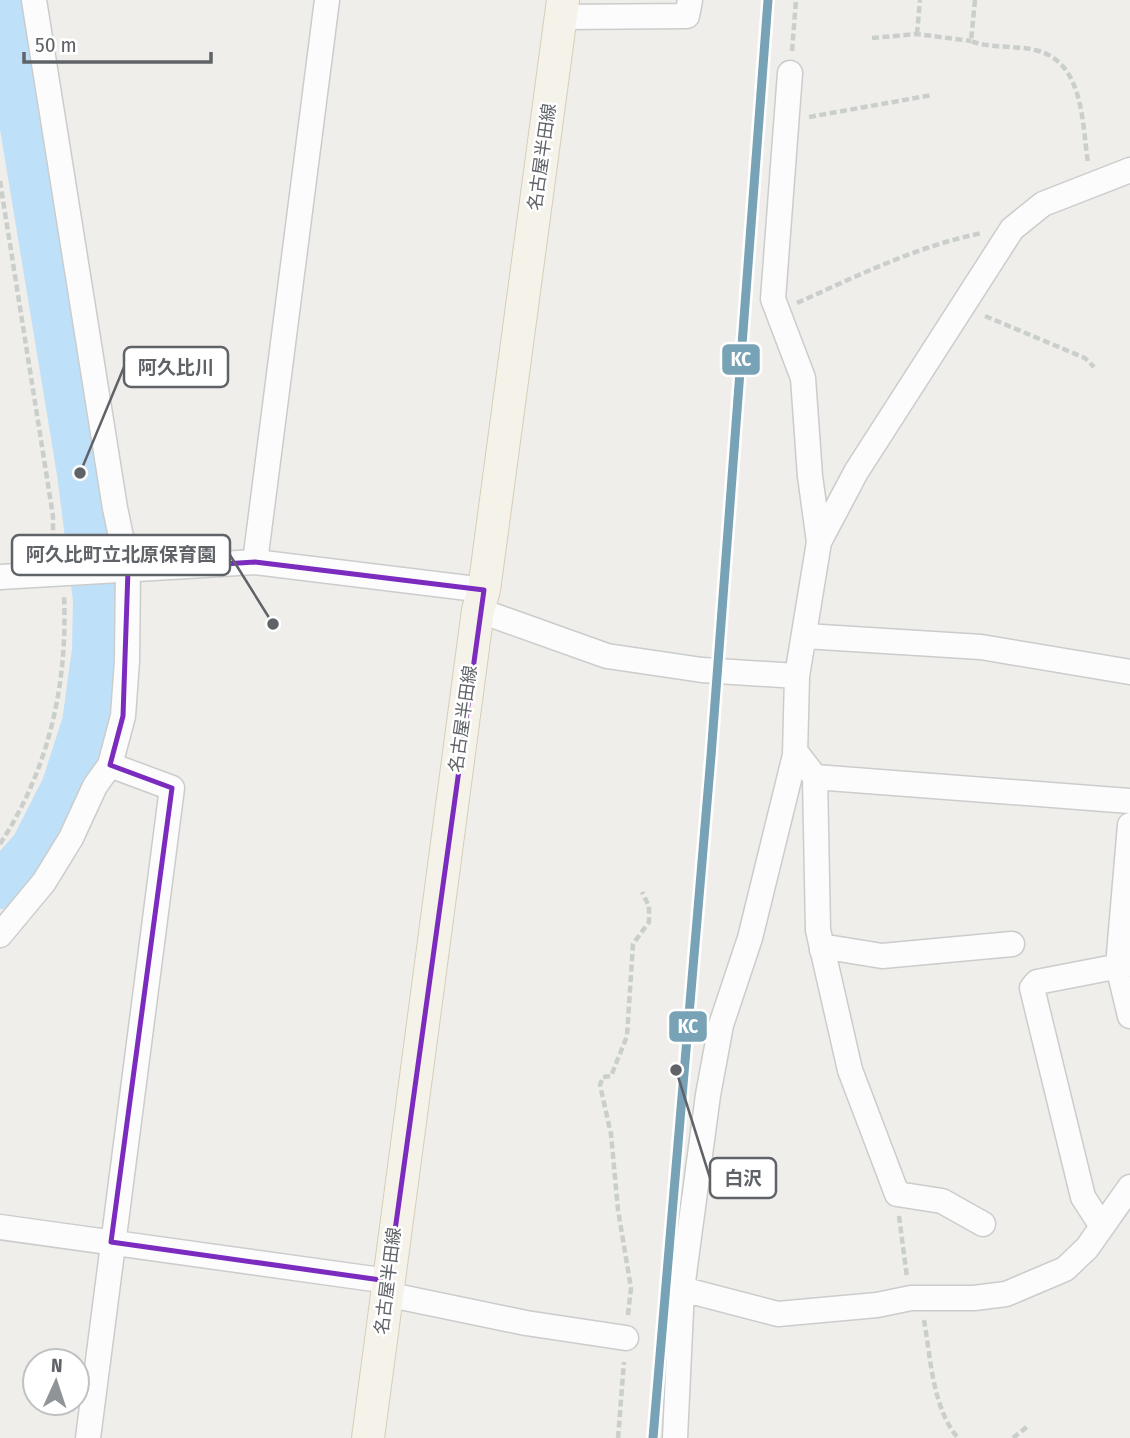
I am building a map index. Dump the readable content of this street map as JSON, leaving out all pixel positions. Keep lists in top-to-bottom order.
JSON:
{
  "streets": {
    "main road": ["名古屋半田線"]
  },
  "places": ["阿久比川", "阿久比町立北原保育園", "白沢"],
  "lines": ["transit line KC"],
  "scale_bar": "50 m",
  "north": "top"
}
